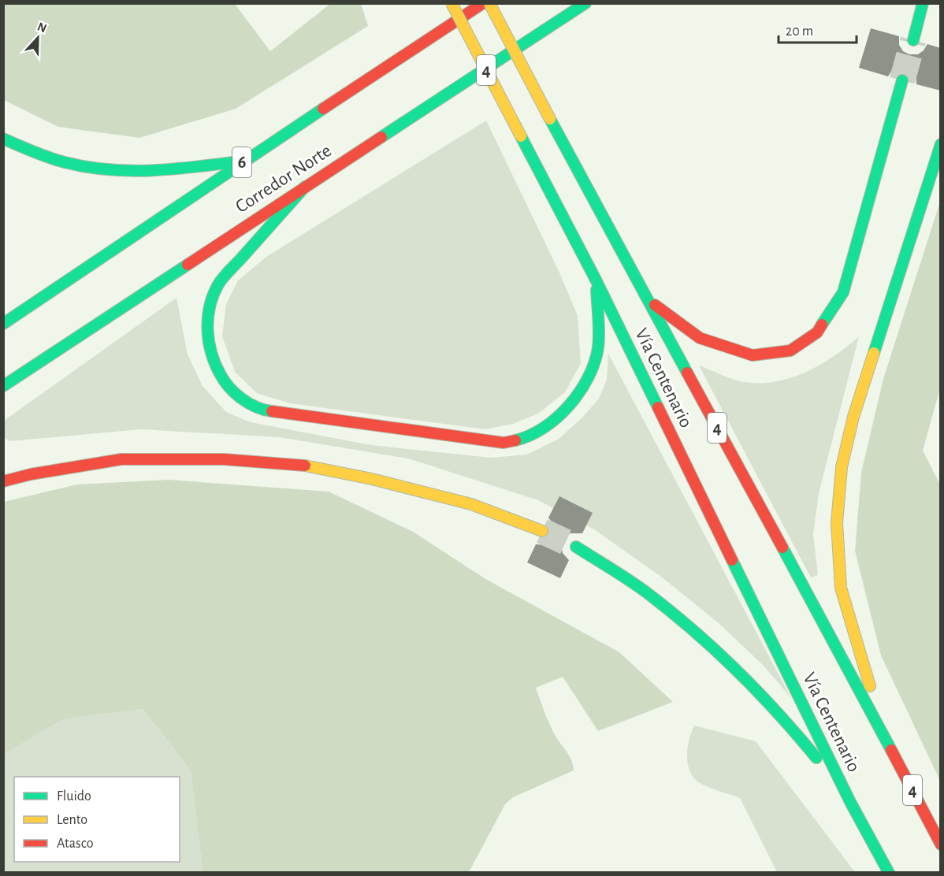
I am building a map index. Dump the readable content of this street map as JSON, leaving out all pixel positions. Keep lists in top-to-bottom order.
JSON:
{
  "streets": {
    "highway": [
      "4",
      "6",
      "Corredor Norte",
      "Vía Centenario"
    ]
  },
  "legend": ["Fluido", "Lento", "Atasco"],
  "scale_bar": "20 m",
  "north": "top"
}
